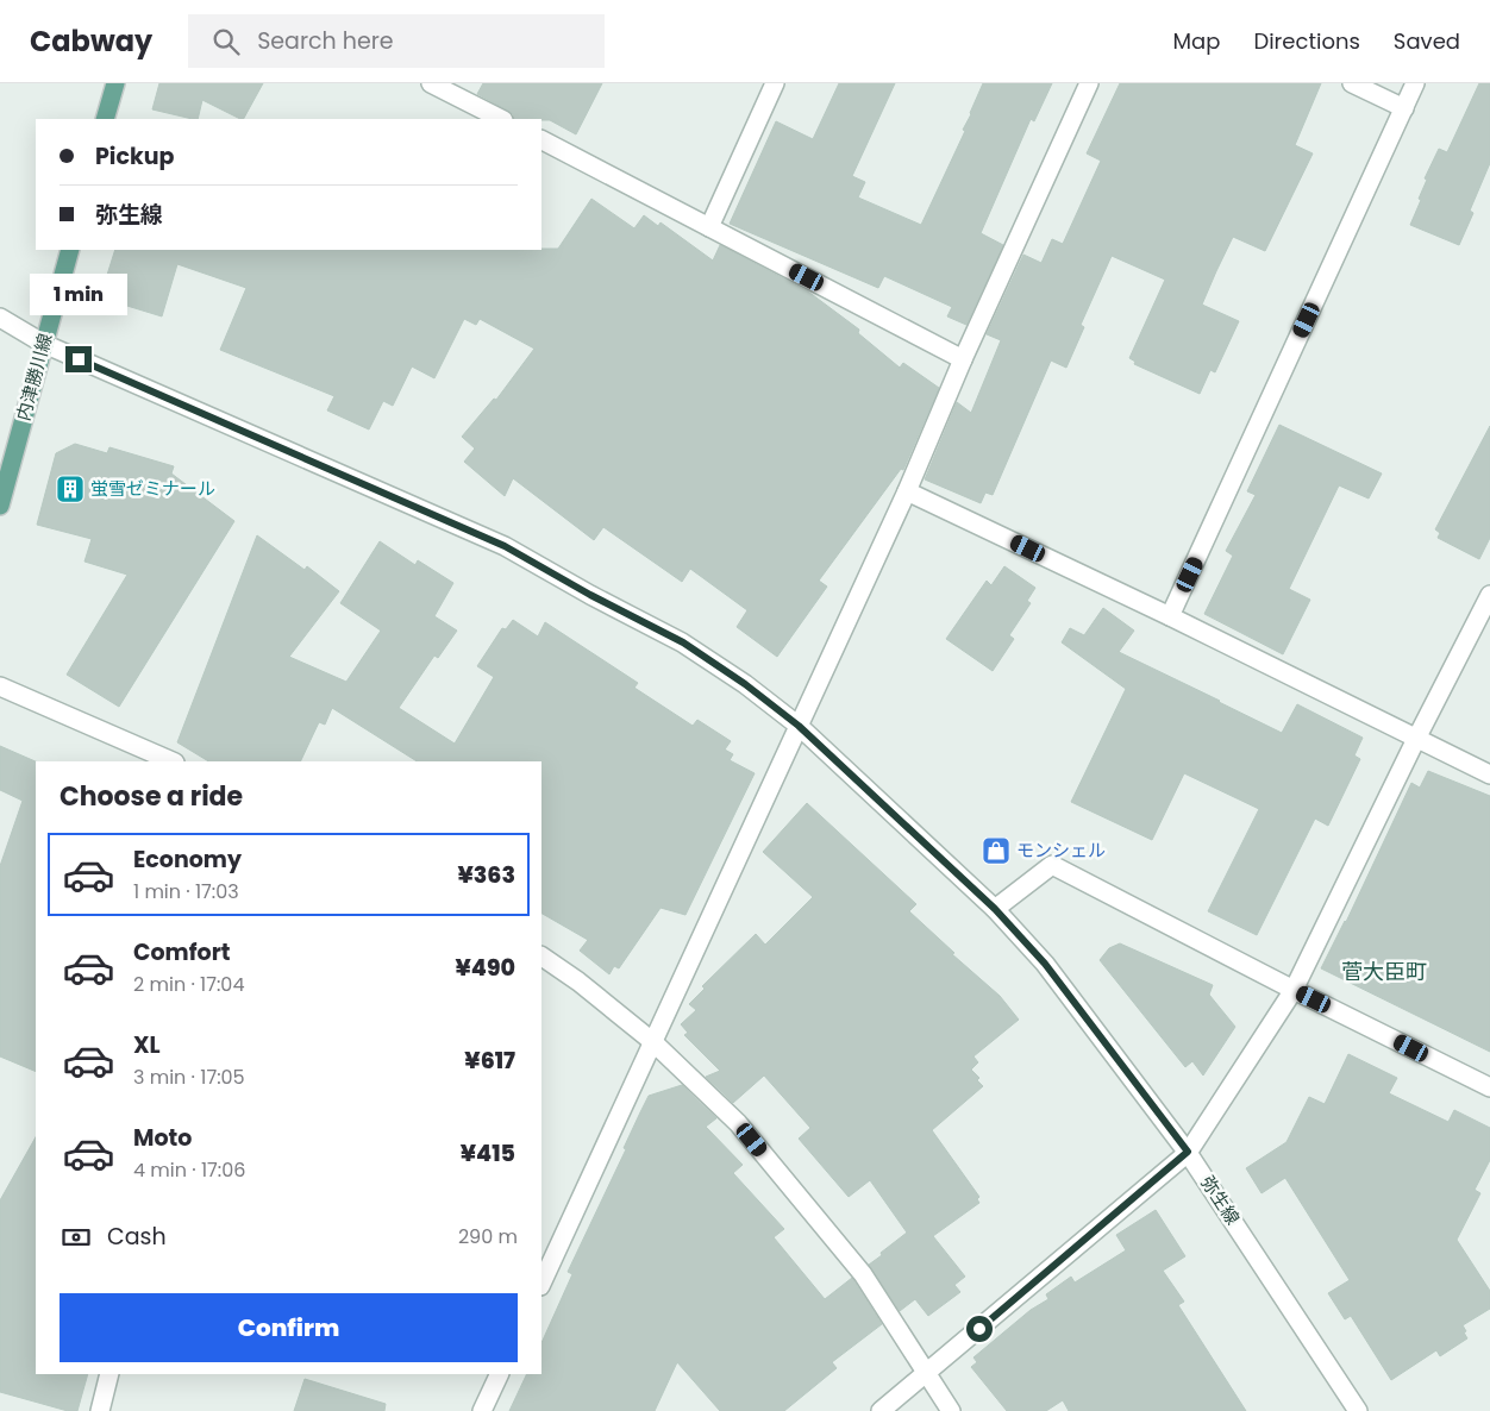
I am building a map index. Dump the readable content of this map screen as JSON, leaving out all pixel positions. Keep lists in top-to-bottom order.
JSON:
{
  "streets": {
    "main road": ["内津勝川線"],
    "street": ["弥生線"]
  },
  "crossings": [
    ["内津勝川線", "弥生線"]
  ],
  "districts": ["菅大臣町"],
  "places": {
    "building": ["蛍雪ゼミナール"],
    "shop": ["モンシェル"]
  },
  "page": {
    "header": "Cabway",
    "search": "Search here",
    "nav": ["Map", "Directions", "Saved"],
    "banner": ["Pickup", "弥生線"],
    "bubble": "1 min",
    "heading": "Choose a ride",
    "list": [
      {
        "name": "Economy",
        "note": "1 min · 17:03",
        "value": "¥363"
      },
      {
        "name": "Comfort",
        "note": "2 min · 17:04",
        "value": "¥490"
      },
      {
        "name": "XL",
        "note": "3 min · 17:05",
        "value": "¥617"
      },
      {
        "name": "Moto",
        "note": "4 min · 17:06",
        "value": "¥415"
      }
    ],
    "pay": ["Cash", "290 m"],
    "buttons": "Confirm"
  }
}
